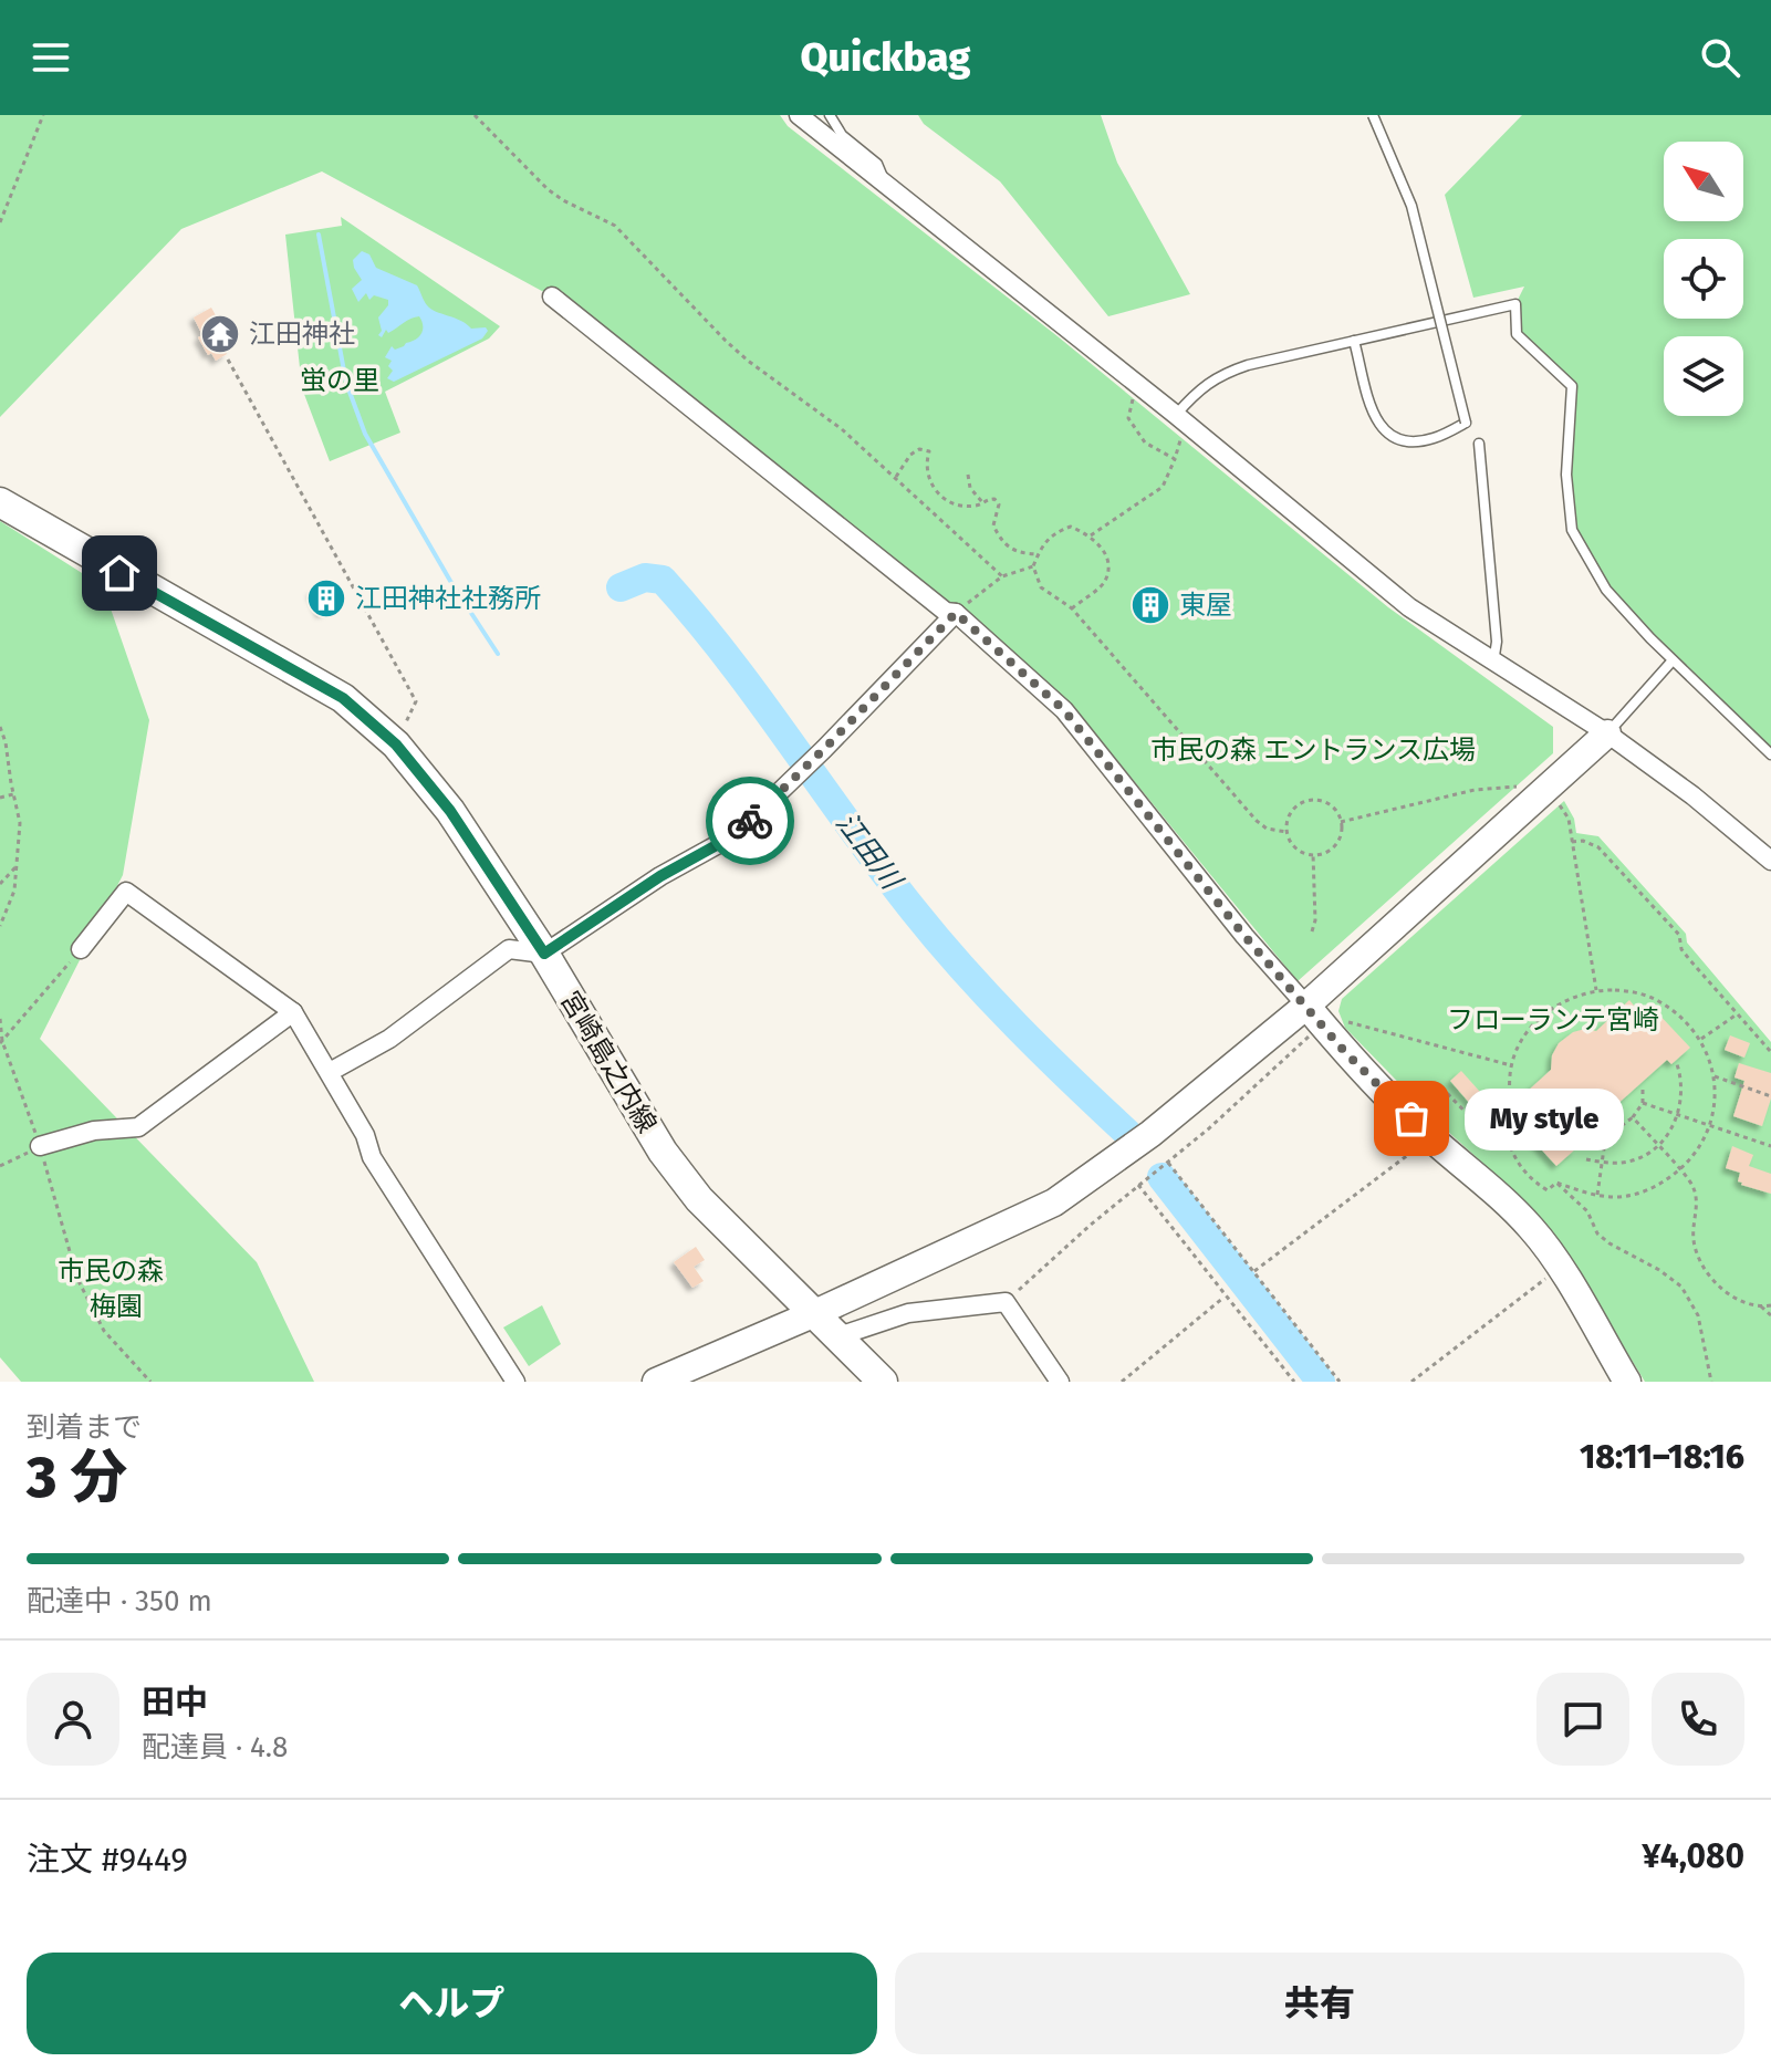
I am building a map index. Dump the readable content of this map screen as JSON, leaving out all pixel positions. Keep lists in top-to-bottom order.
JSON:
{
  "streets": {
    "main road": ["宮崎島之内線"]
  },
  "water": ["江田川"],
  "parks": [
    "蛍の里",
    "市民の森 エントランス広場",
    "フローランテ宮崎",
    "市民の森",
    "梅園"
  ],
  "places": {
    "temple": ["江田神社"],
    "building": ["江田神社社務所", "東屋"],
    "other": ["My style"]
  },
  "north": "top left",
  "page": {
    "header": "Quickbag",
    "bubble": "My style",
    "heading": ["3 分", "到着まで", "18:11–18:16"],
    "panel": [
      "田中",
      "配達員 · 4.8",
      "注文 #9449",
      "¥4,080"
    ],
    "bar": "配達中 · 350 m",
    "buttons": ["ヘルプ", "共有"]
  }
}
